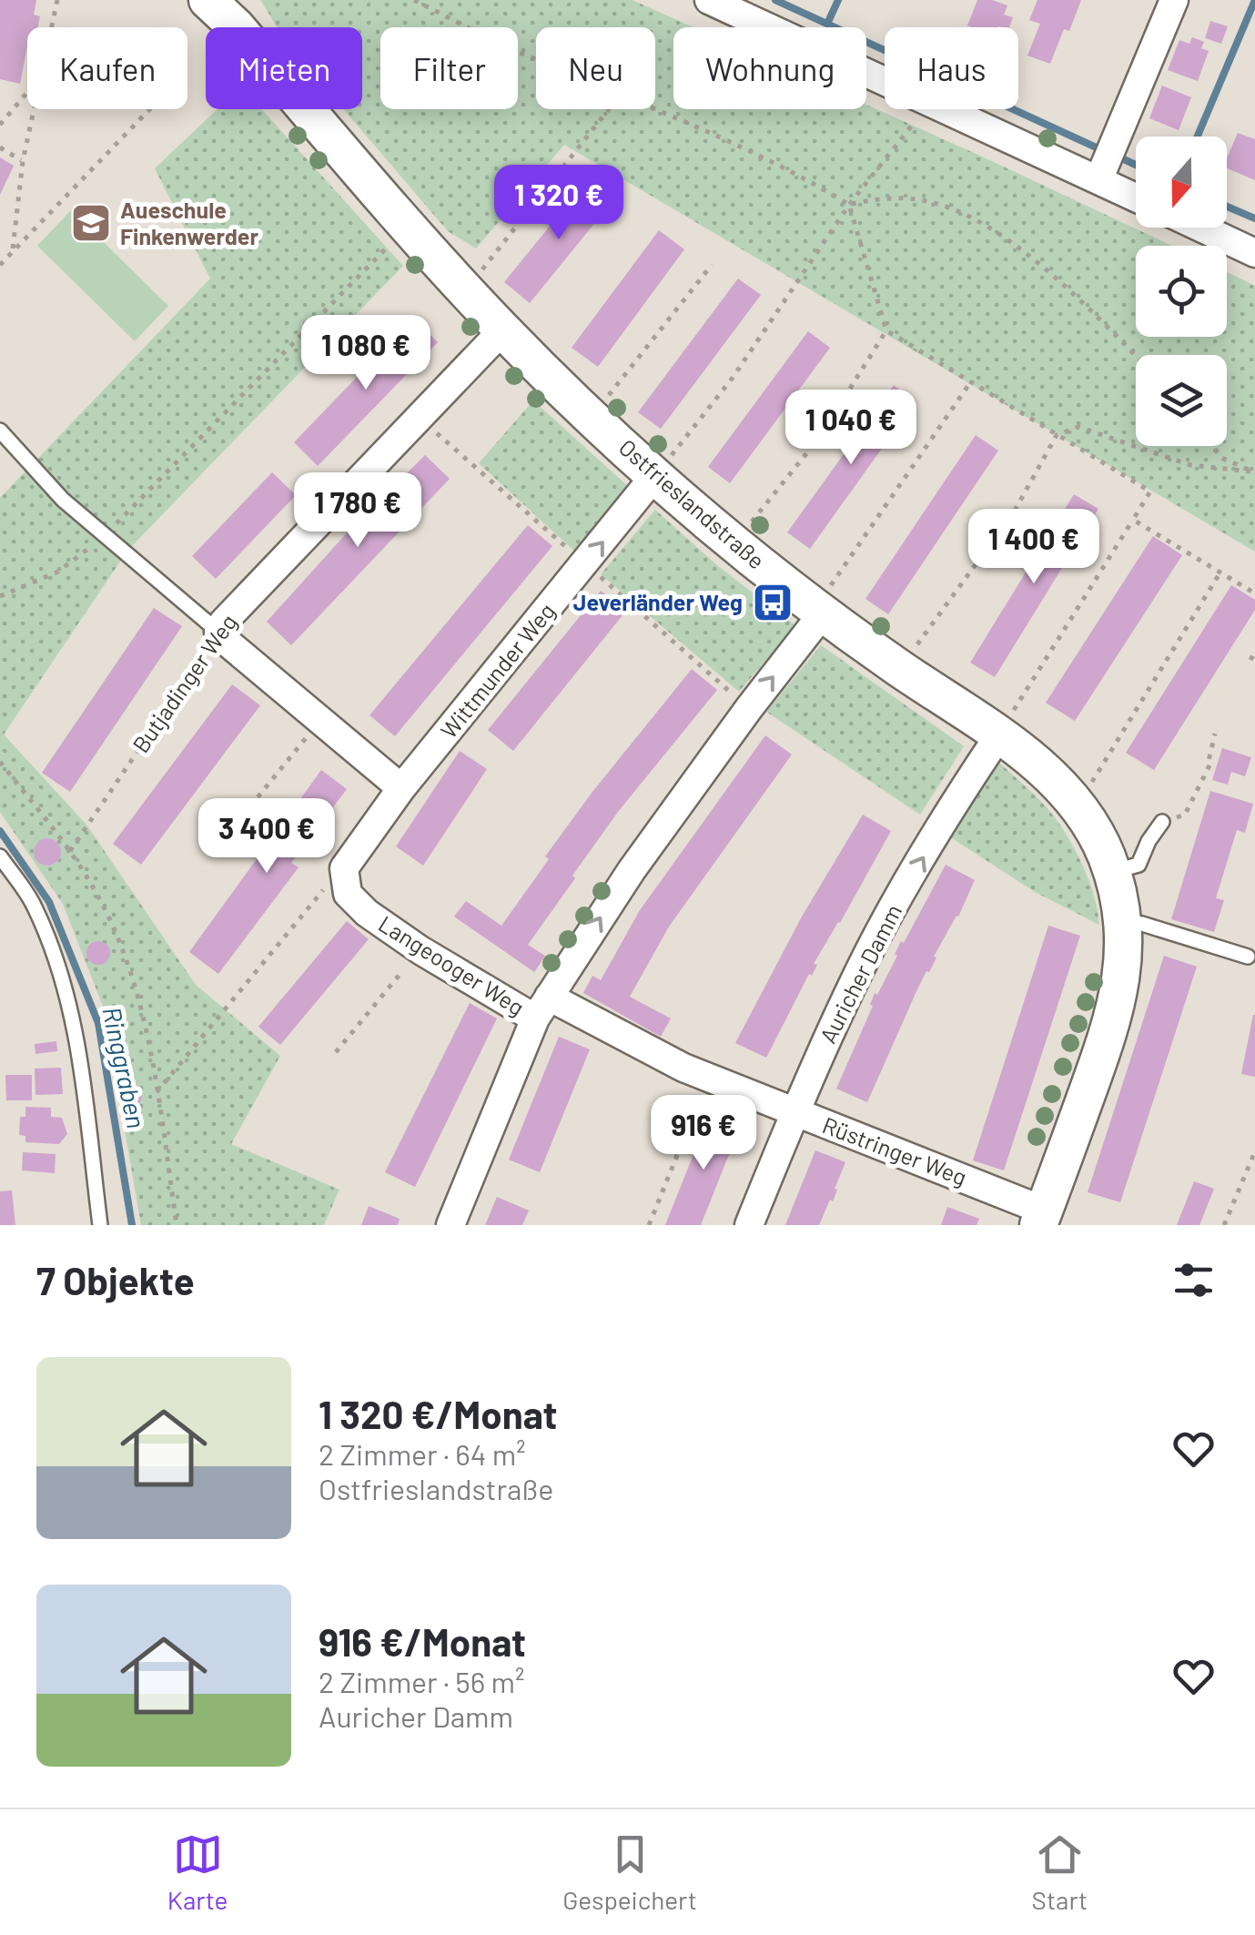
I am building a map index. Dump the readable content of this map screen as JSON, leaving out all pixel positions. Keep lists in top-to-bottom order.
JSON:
{
  "streets": {
    "street": [
      "Ostfrieslandstraße",
      "Wittmunder Weg",
      "Butjadinger Weg",
      "Langeooger Weg",
      "Auricher Damm",
      "Rüstringer Weg"
    ]
  },
  "crossings": [
    ["Ostfrieslandstraße", "Wittmunder Weg"],
    ["Ostfrieslandstraße", "Butjadinger Weg"],
    ["Ostfrieslandstraße", "Auricher Damm"],
    ["Ostfrieslandstraße", "Rüstringer Weg"],
    ["Wittmunder Weg", "Langeooger Weg"],
    ["Langeooger Weg", "Rüstringer Weg"],
    ["Auricher Damm", "Rüstringer Weg"]
  ],
  "water": ["Ringgraben"],
  "places": {
    "school or university": ["Aueschule Finkenwerder"],
    "bus stop": ["Jeverländer Weg"]
  },
  "north": "bottom",
  "page": {
    "chip": [
      "Kaufen",
      "Mieten",
      "Filter",
      "Neu",
      "Wohnung",
      "Haus"
    ],
    "price": [
      "1 320 €",
      "1 080 €",
      "1 040 €",
      "1 780 €",
      "1 400 €",
      "3 400 €",
      "916 €"
    ],
    "heading": "7 Objekte",
    "list": [
      {
        "name": "1 320 €/Monat",
        "note": "2 Zimmer · 64 m² · Ostfrieslandstraße"
      },
      {
        "name": "916 €/Monat",
        "note": "2 Zimmer · 56 m² · Auricher Damm"
      }
    ],
    "tabs": ["Karte", "Gespeichert", "Start"]
  }
}
